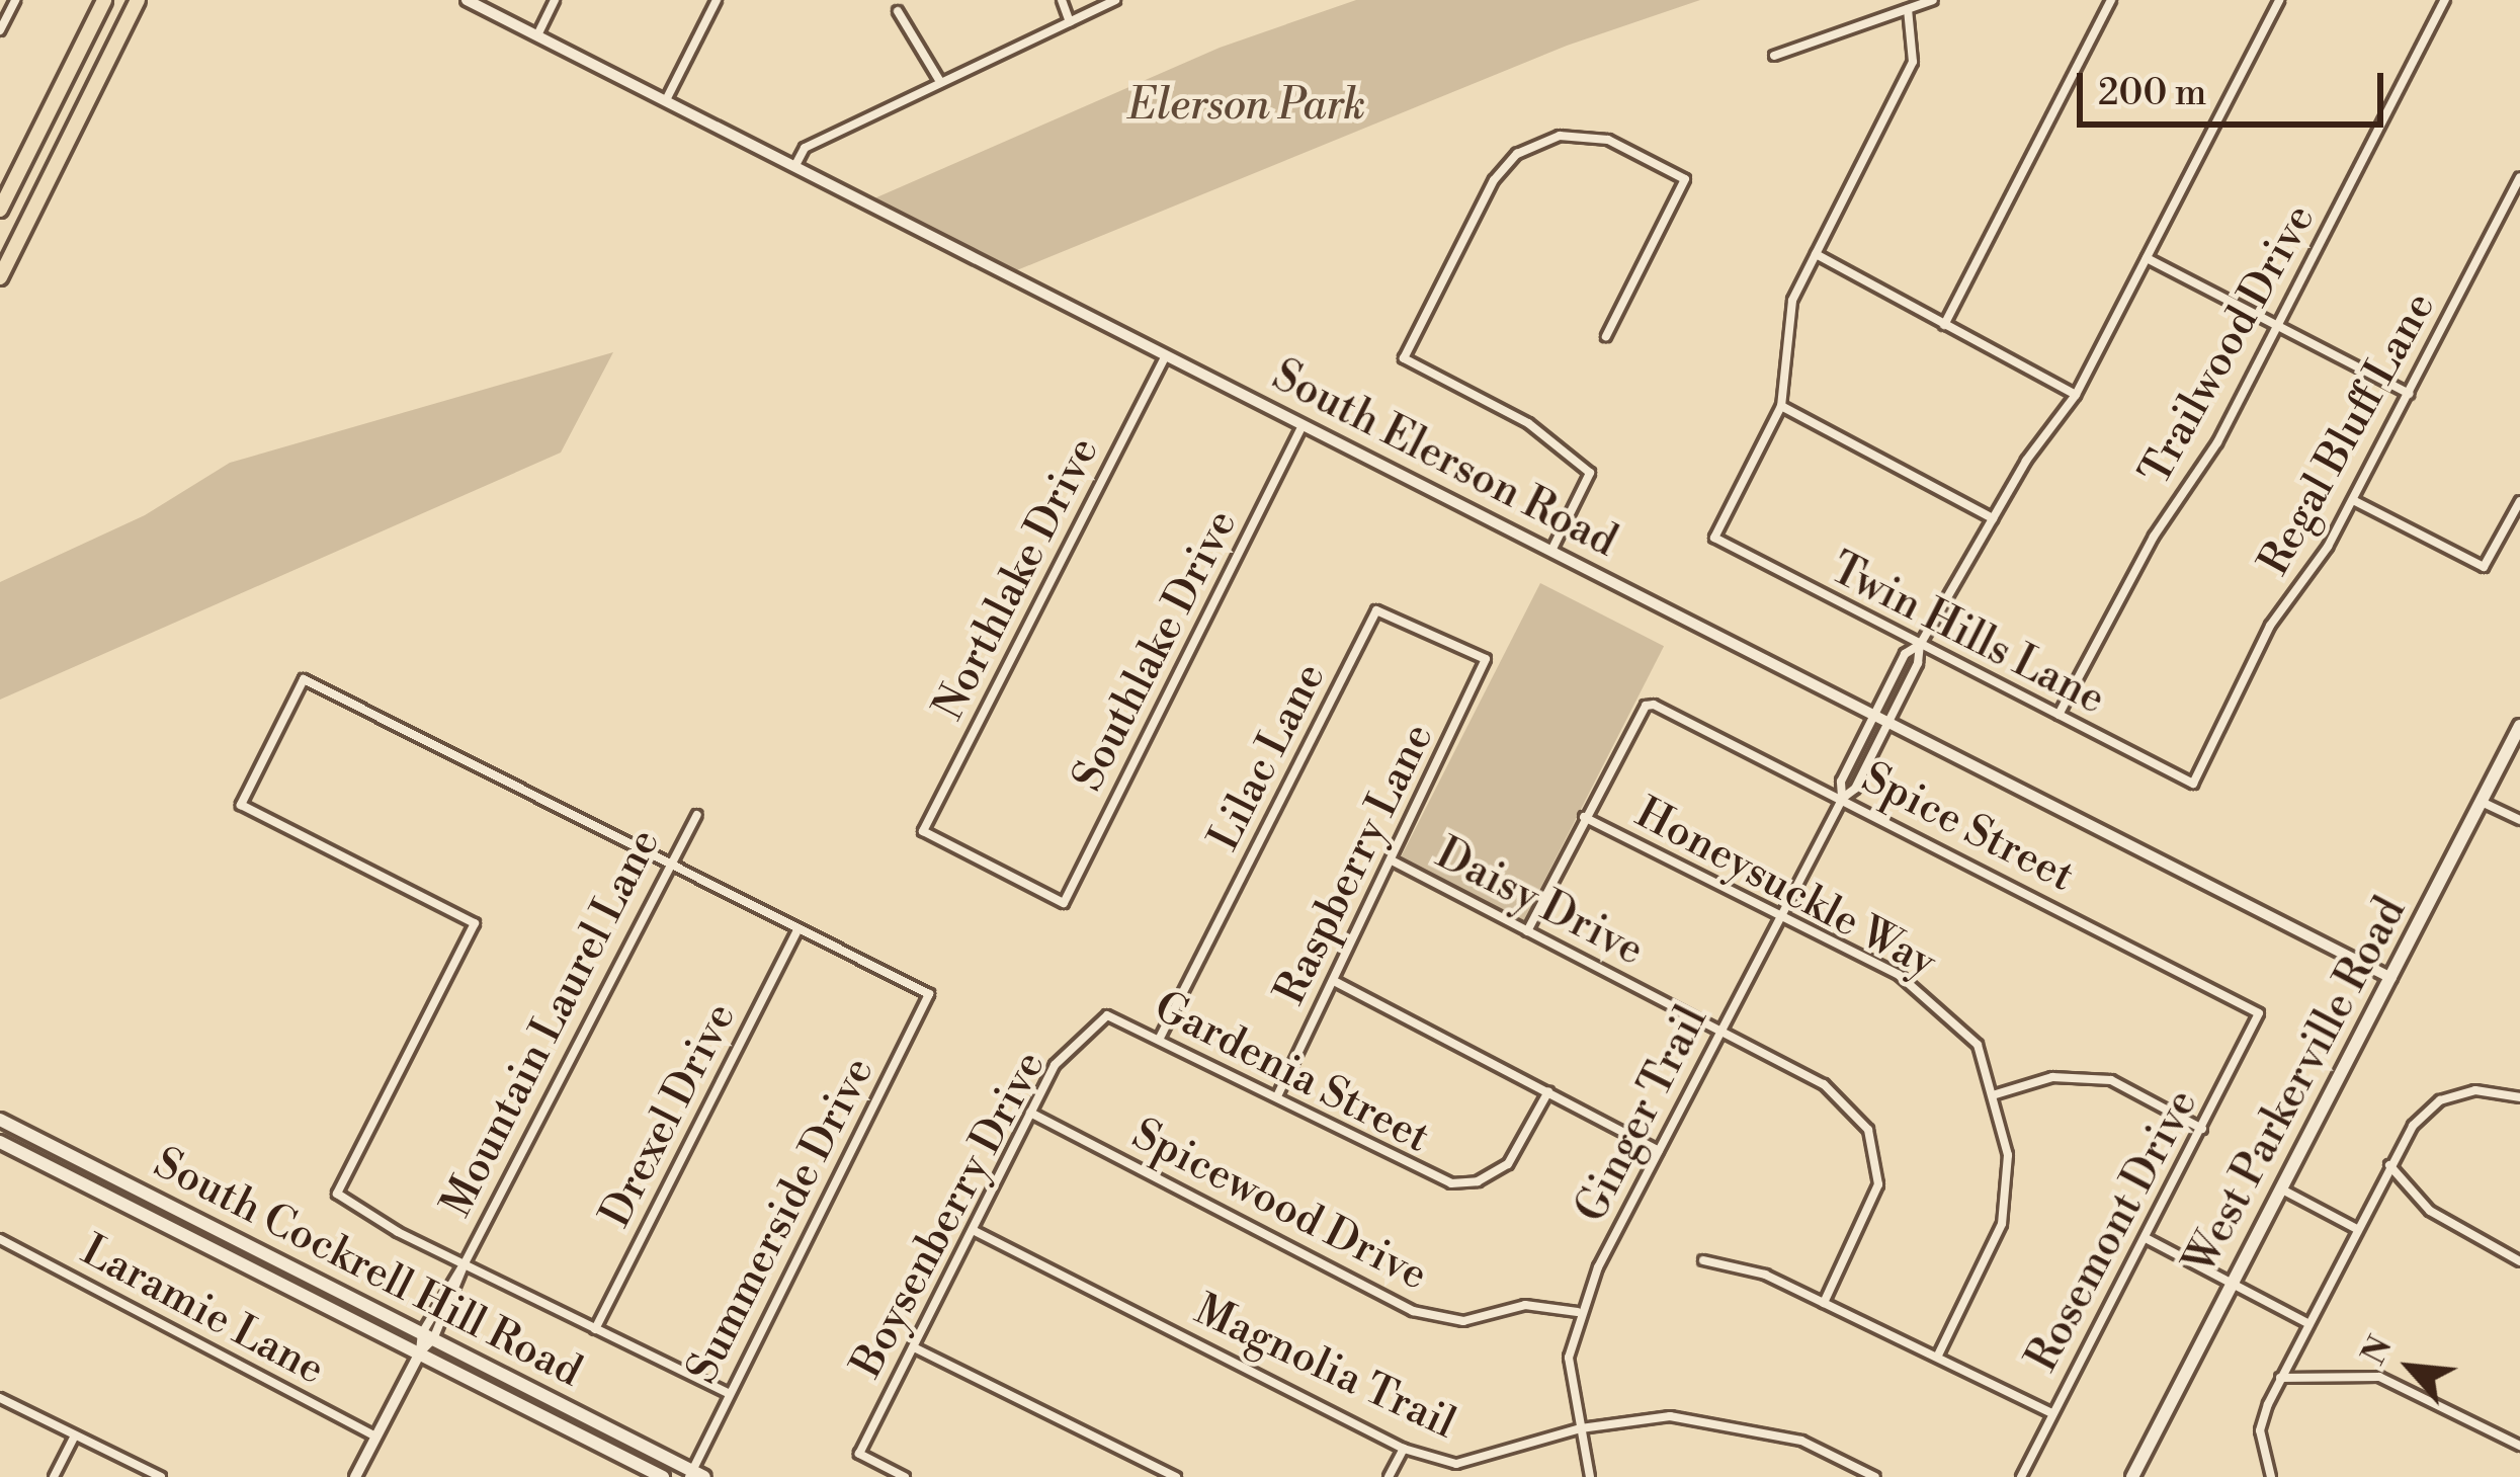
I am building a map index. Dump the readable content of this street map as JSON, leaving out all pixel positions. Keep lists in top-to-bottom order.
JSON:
{
  "streets": {
    "main road": ["West Parkerville Road", "South Cockrell Hill Road"],
    "street": [
      "Trailwood Drive",
      "Regal Bluff Lane",
      "South Elerson Road",
      "Northlake Drive",
      "Twin Hills Lane",
      "Southlake Drive",
      "Lilac Lane",
      "Spice Street",
      "Raspberry Lane",
      "Honeysuckle Way",
      "Daisy Drive",
      "Mountain Laurel Lane",
      "Gardenia Street",
      "Ginger Trail",
      "Drexel Drive",
      "Spicewood Drive",
      "Boysenberry Drive",
      "Summerside Drive",
      "Rosemont Drive",
      "Laramie Lane",
      "Magnolia Trail"
    ]
  },
  "crossings": [
    ["Trailwood Drive", "Twin Hills Lane"],
    ["Regal Bluff Lane", "Twin Hills Lane"],
    ["South Elerson Road", "Northlake Drive"],
    ["South Elerson Road", "Southlake Drive"],
    ["South Elerson Road", "West Parkerville Road"],
    ["South Elerson Road", "Ginger Trail"],
    ["Northlake Drive", "Southlake Drive"],
    ["Twin Hills Lane", "Ginger Trail"],
    ["Lilac Lane", "Raspberry Lane"],
    ["Lilac Lane", "Gardenia Street"],
    ["Spice Street", "Honeysuckle Way"],
    ["Spice Street", "Ginger Trail"],
    ["Spice Street", "Rosemont Drive"],
    ["Raspberry Lane", "Daisy Drive"],
    ["Raspberry Lane", "Gardenia Street"],
    ["Honeysuckle Way", "Ginger Trail"],
    ["Daisy Drive", "Ginger Trail"],
    ["Mountain Laurel Lane", "South Cockrell Hill Road"],
    ["Mountain Laurel Lane", "Laramie Lane"],
    ["Gardenia Street", "Boysenberry Drive"],
    ["Ginger Trail", "Spicewood Drive"],
    ["Ginger Trail", "Magnolia Trail"],
    ["Drexel Drive", "Summerside Drive"],
    ["Spicewood Drive", "Boysenberry Drive"],
    ["Boysenberry Drive", "Magnolia Trail"],
    ["Summerside Drive", "South Cockrell Hill Road"]
  ],
  "parks": ["Elerson Park"],
  "scale_bar": "200 m",
  "north": "top left"
}
